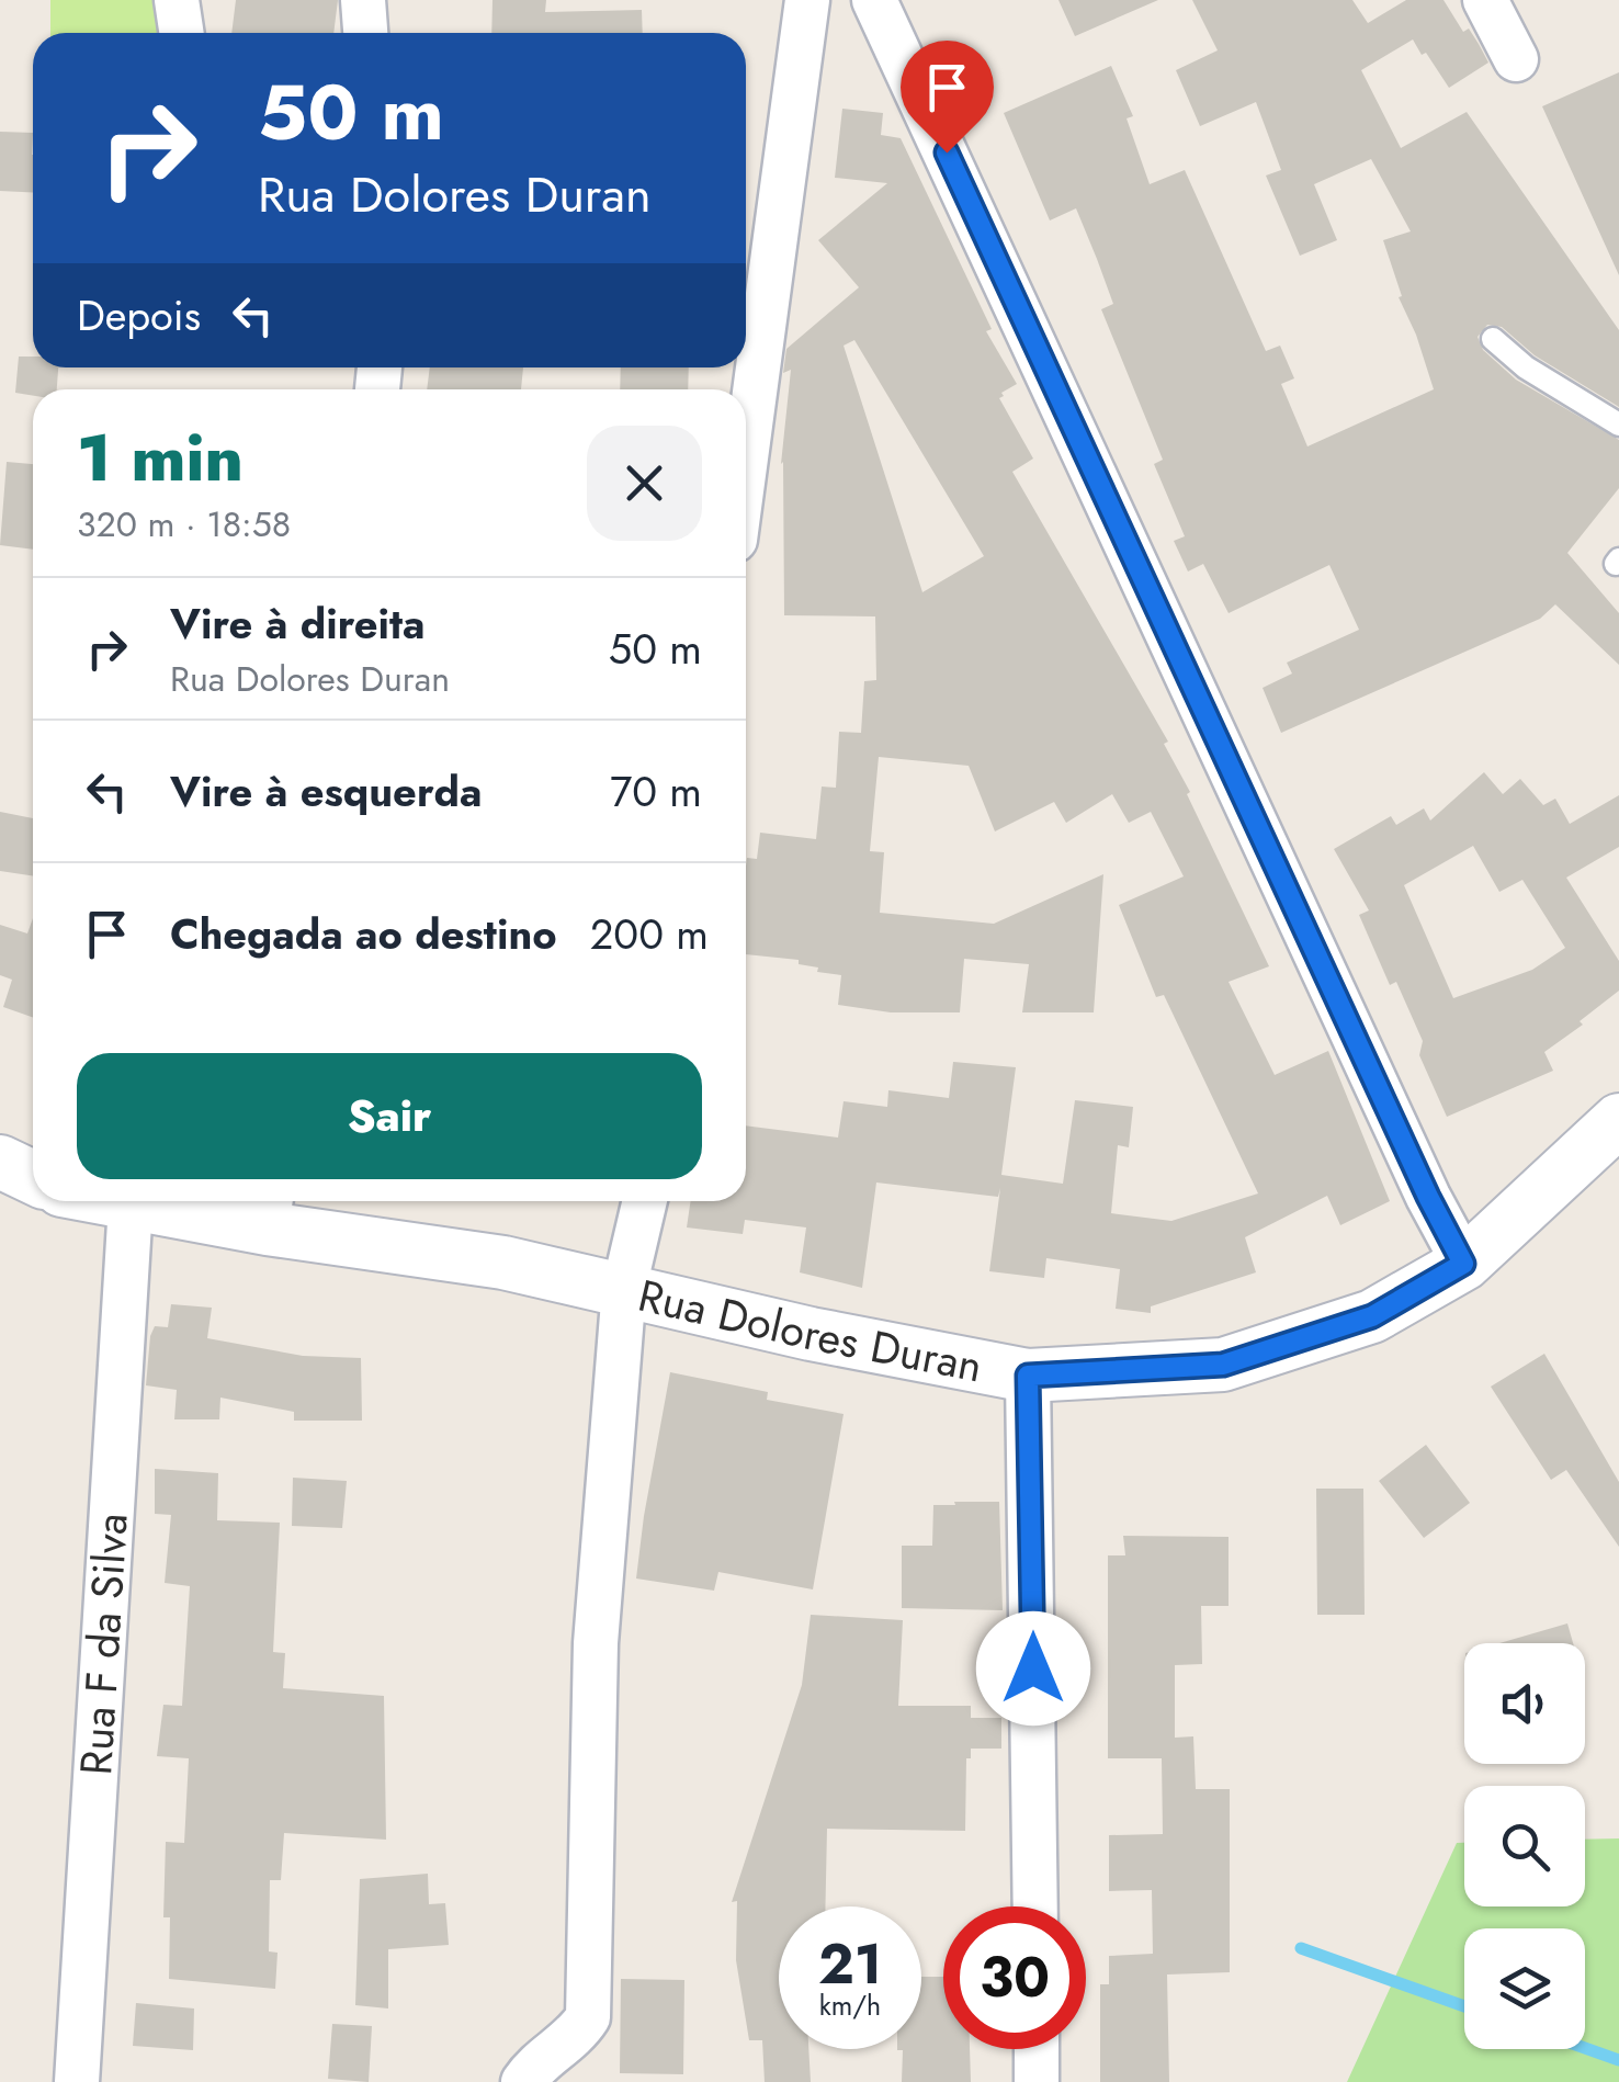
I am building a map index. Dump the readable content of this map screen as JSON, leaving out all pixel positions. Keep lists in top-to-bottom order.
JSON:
{
  "streets": {
    "street": ["Rua Dolores Duran", "Rua F da Silva"]
  },
  "crossings": [
    ["Rua Dolores Duran", "Rua F da Silva"]
  ],
  "page": {
    "turn": ["50 m", "Rua Dolores Duran"],
    "then": "Depois",
    "heading": ["1 min", "320 m · 18:58"],
    "list": [
      {
        "name": "Vire à direita",
        "note": "Rua Dolores Duran",
        "value": "50 m"
      },
      {
        "name": "Vire à esquerda",
        "value": "70 m"
      },
      {
        "name": "Chegada ao destino",
        "value": "200 m"
      }
    ],
    "buttons": "Sair",
    "speed": "21 km/h",
    "limit": "30"
  }
}
